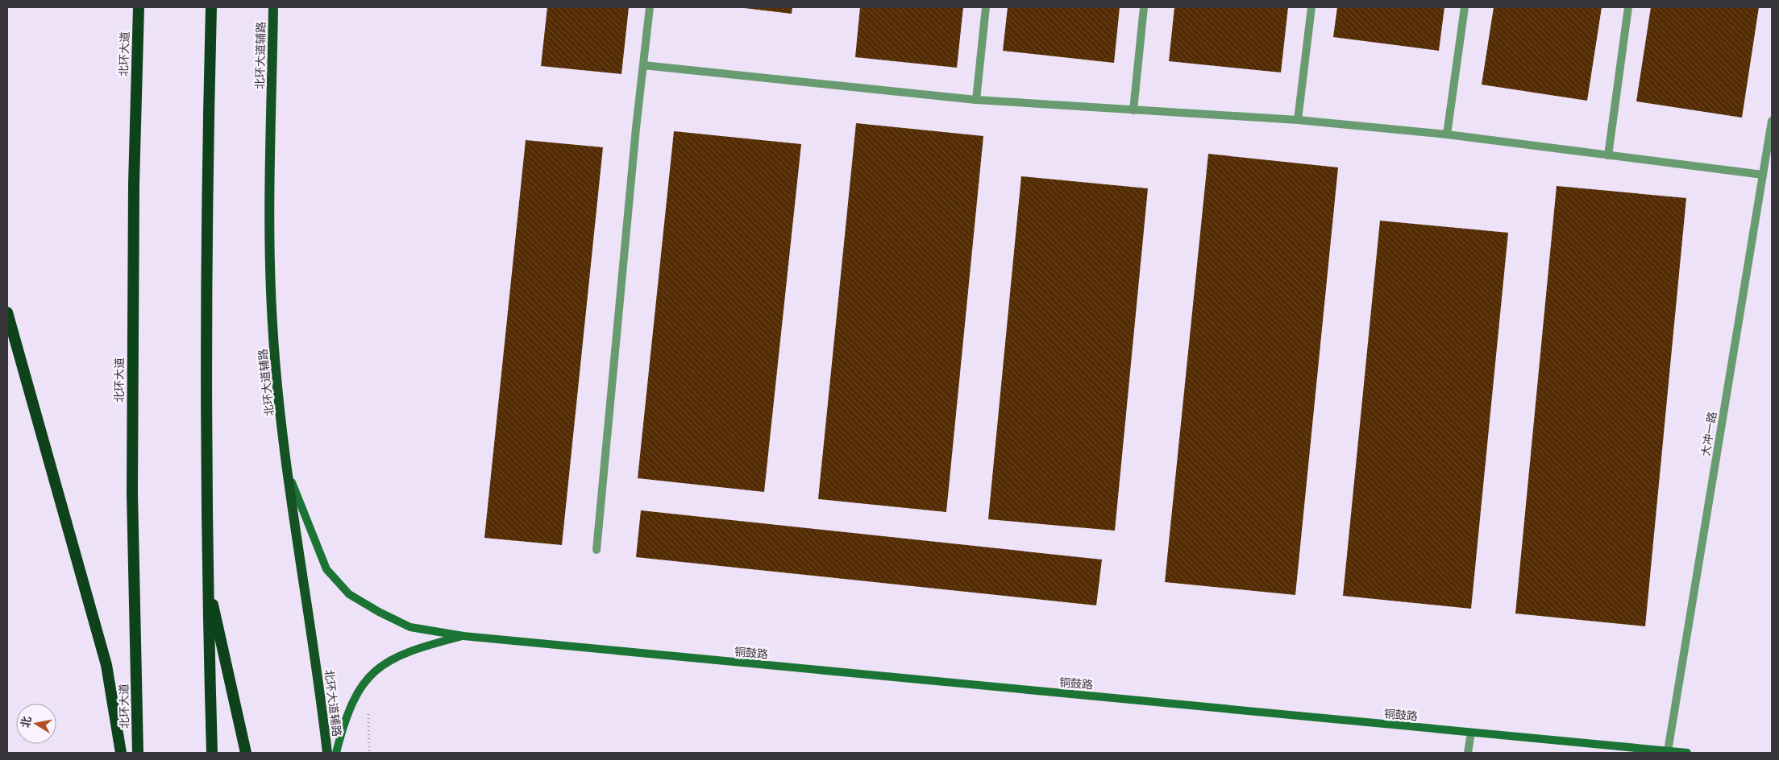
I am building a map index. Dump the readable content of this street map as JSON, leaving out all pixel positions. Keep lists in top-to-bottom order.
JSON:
{
  "streets": {
    "highway": ["北环大道"],
    "main road": ["北环大道辅路", "铜鼓路"],
    "street": ["大冲一路"]
  },
  "crossings": [
    ["北环大道辅路", "铜鼓路"],
    ["大冲一路", "铜鼓路"]
  ],
  "north": "left"
}
